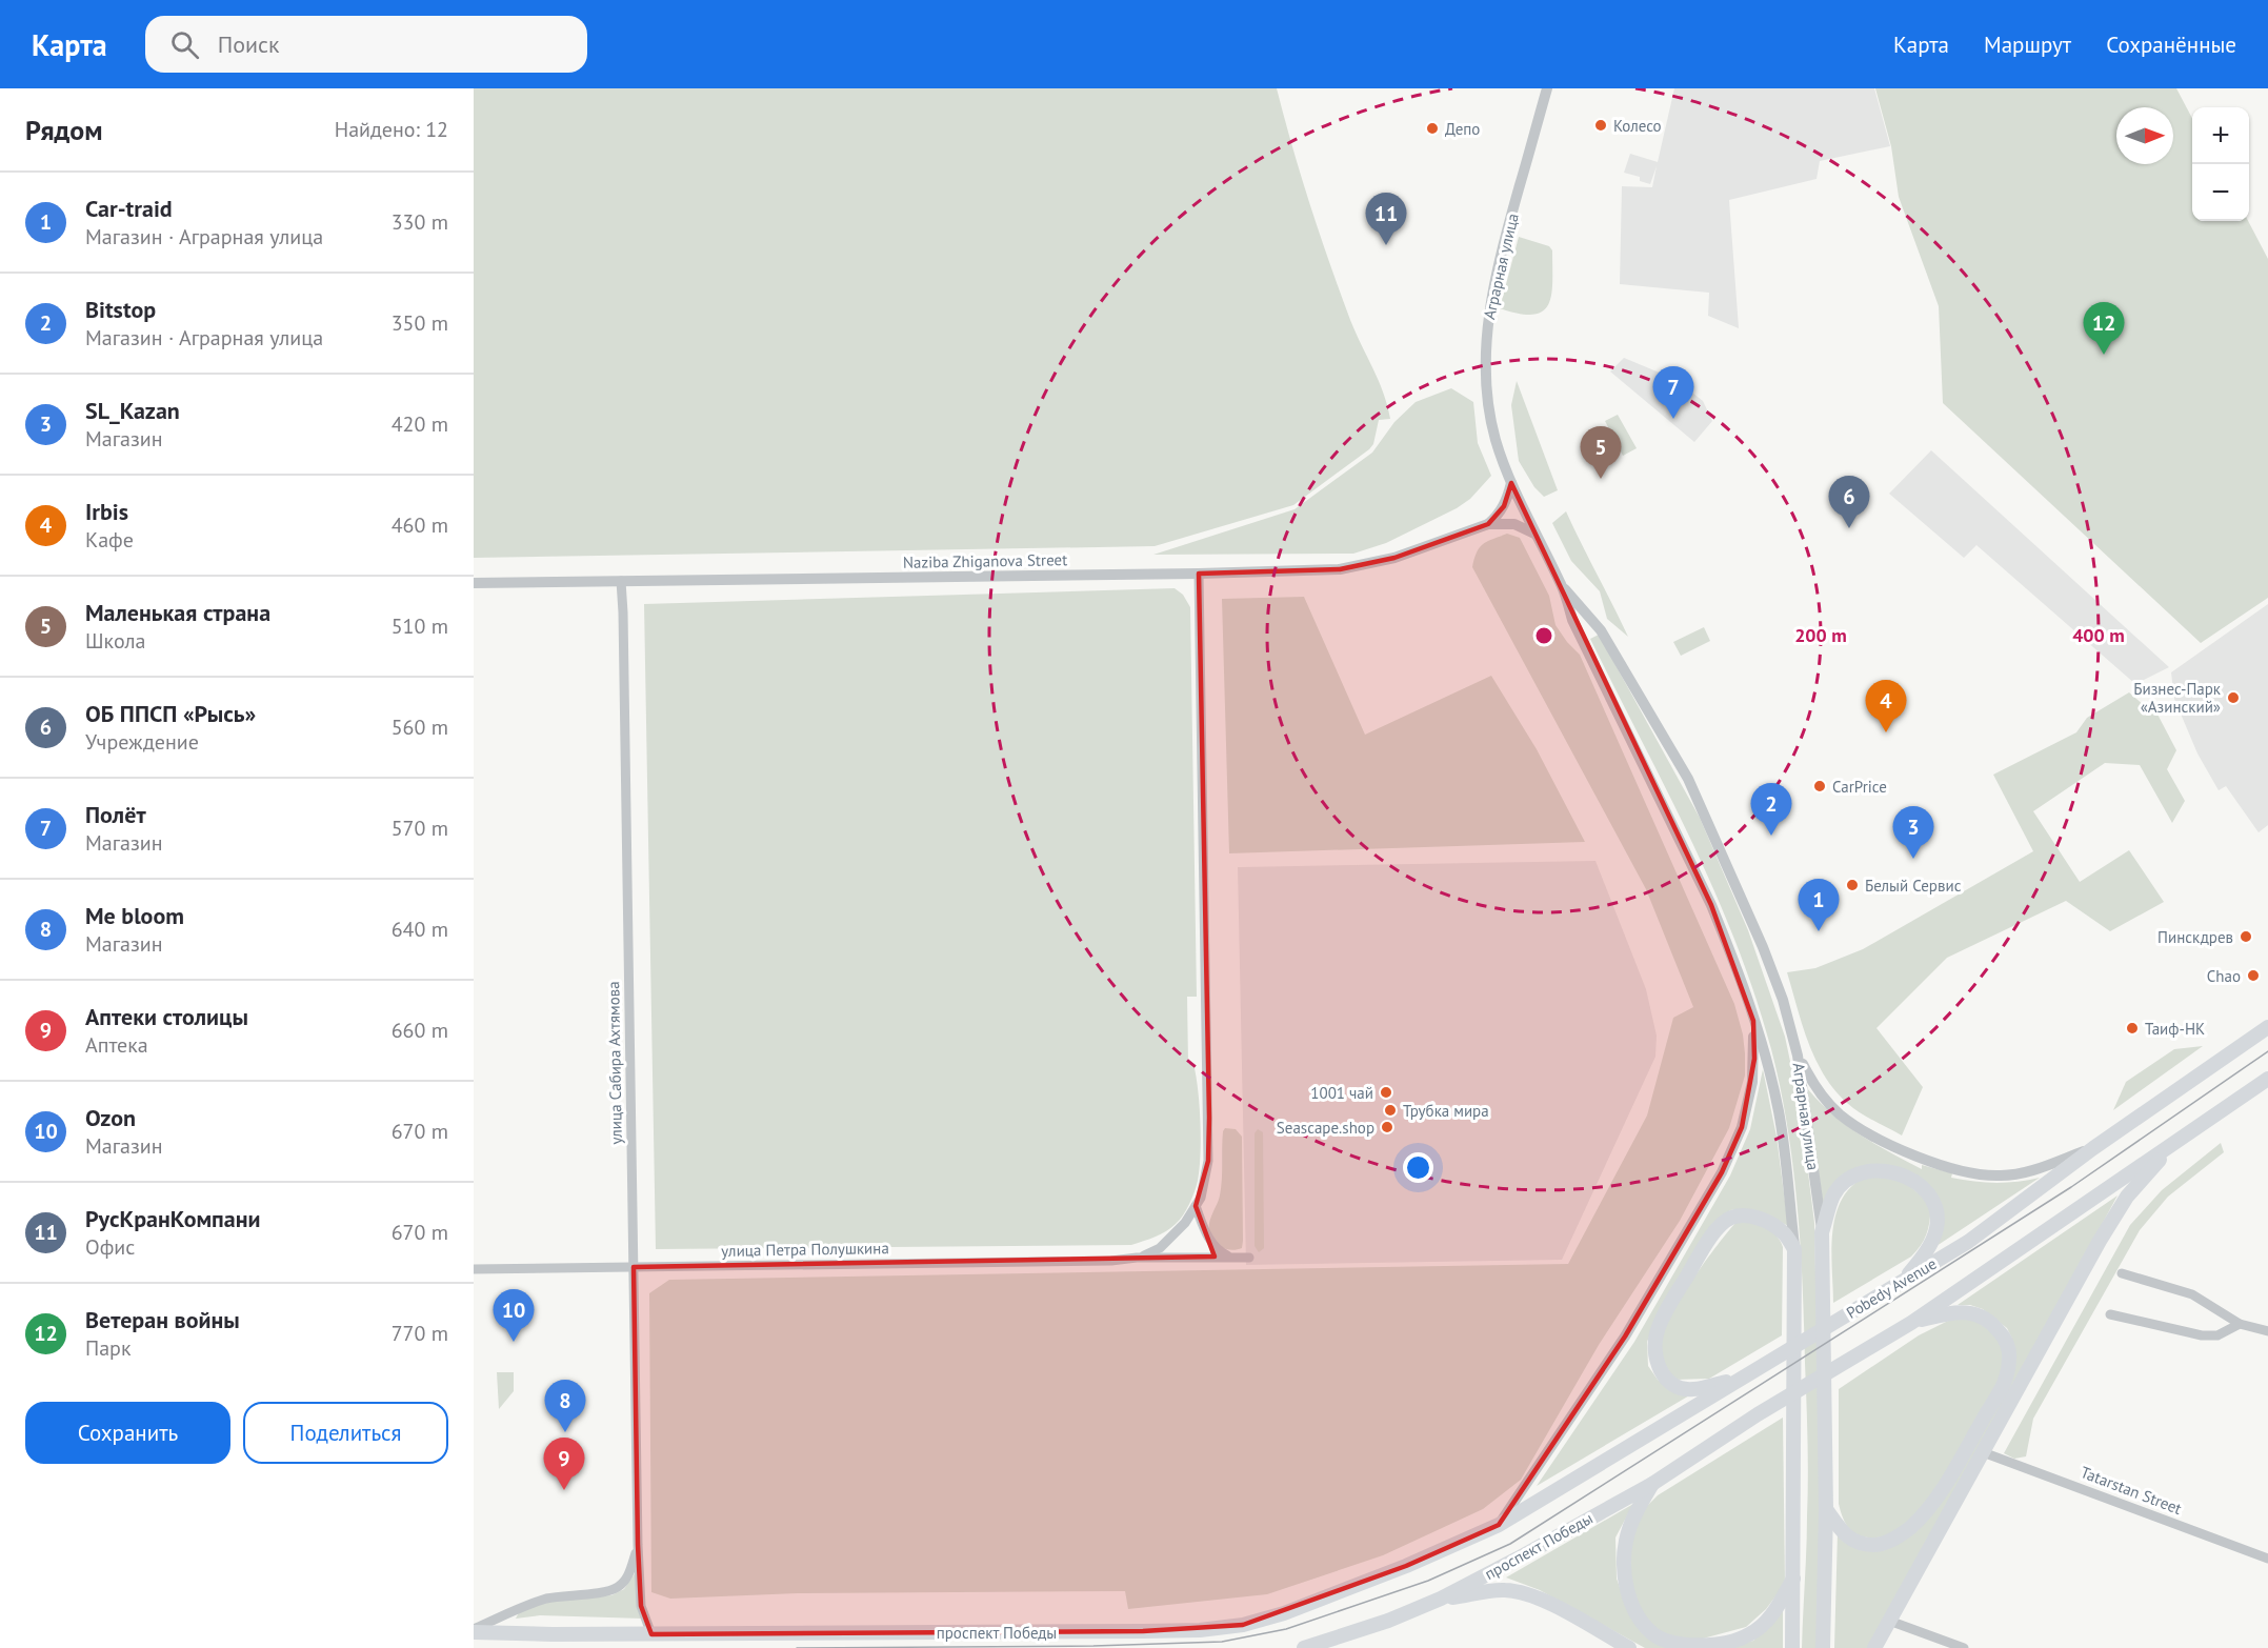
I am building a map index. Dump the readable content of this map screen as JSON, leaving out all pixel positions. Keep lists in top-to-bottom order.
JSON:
{
  "streets": {
    "main road": ["Аграрная улица", "Pobedy Avenue", "проспект Победы"],
    "street": [
      "Naziba Zhiganova Street",
      "улица Сабира Ахтямова",
      "улица Петра Полушкина",
      "Tatarstan Street"
    ]
  },
  "crossings": [
    ["Аграрная улица", "Naziba Zhiganova Street"],
    ["Naziba Zhiganova Street", "улица Сабира Ахтямова"],
    ["улица Сабира Ахтямова", "улица Петра Полушкина"],
    ["улица Сабира Ахтямова", "проспект Победы"],
    ["Pobedy Avenue", "проспект Победы"]
  ],
  "places": [
    "Колесо",
    "Депо",
    "Бизнес-Парк «Азинский»",
    "CarPrice",
    "Белый Сервис",
    "Пинскдрев",
    "Chao",
    "Таиф-НК",
    "1001 чай",
    "Трубка мира",
    "Seascape.shop"
  ],
  "north": "right",
  "page": {
    "header": "Карта",
    "search": "Поиск",
    "nav": ["Карта", "Маршрут", "Сохранённые"],
    "heading": ["Рядом", "Найдено: 12"],
    "map_buttons": ["+", "−"],
    "list": [
      {
        "mark": "1",
        "name": "Car-traid",
        "note": "Магазин · Аграрная улица",
        "value": "330 m"
      },
      {
        "mark": "2",
        "name": "Bitstop",
        "note": "Магазин · Аграрная улица",
        "value": "350 m"
      },
      {
        "mark": "3",
        "name": "SL_Kazan",
        "note": "Магазин",
        "value": "420 m"
      },
      {
        "mark": "4",
        "name": "Irbis",
        "note": "Кафе",
        "value": "460 m"
      },
      {
        "mark": "5",
        "name": "Маленькая страна",
        "note": "Школа",
        "value": "510 m"
      },
      {
        "mark": "6",
        "name": "ОБ ППСП «Рысь»",
        "note": "Учреждение",
        "value": "560 m"
      },
      {
        "mark": "7",
        "name": "Полёт",
        "note": "Магазин",
        "value": "570 m"
      },
      {
        "mark": "8",
        "name": "Me bloom",
        "note": "Магазин",
        "value": "640 m"
      },
      {
        "mark": "9",
        "name": "Аптеки столицы",
        "note": "Аптека",
        "value": "660 m"
      },
      {
        "mark": "10",
        "name": "Ozon",
        "note": "Магазин",
        "value": "670 m"
      },
      {
        "mark": "11",
        "name": "РусКранКомпани",
        "note": "Офис",
        "value": "670 m"
      },
      {
        "mark": "12",
        "name": "Ветеран войны",
        "note": "Парк",
        "value": "770 m"
      }
    ],
    "pins": [
      "11",
      "12",
      "7",
      "5",
      "6",
      "4",
      "2",
      "3",
      "1",
      "10",
      "8",
      "9"
    ],
    "buttons": ["Сохранить", "Поделиться"]
  },
  "rings": ["200 m", "400 m"]
}
